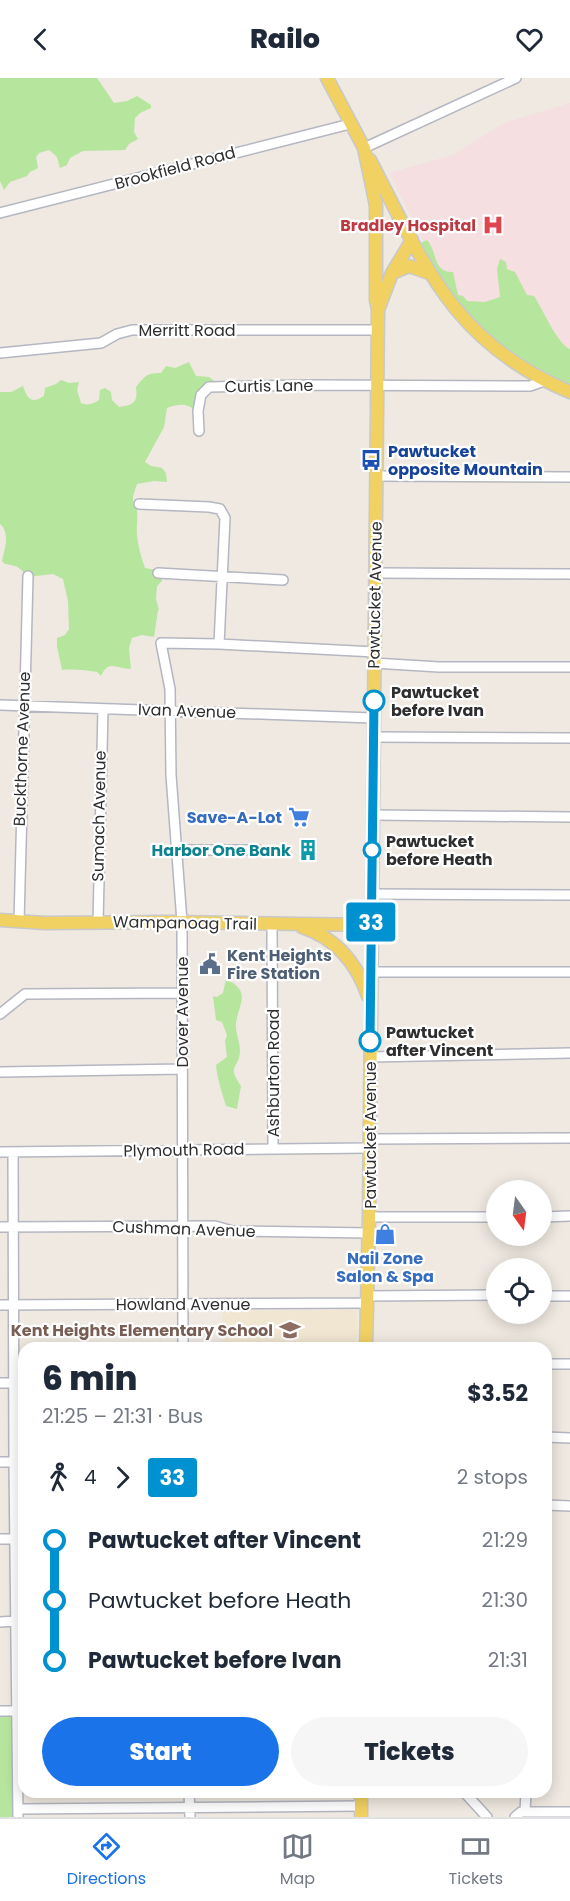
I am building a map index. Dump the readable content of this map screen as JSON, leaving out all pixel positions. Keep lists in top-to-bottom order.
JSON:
{
  "streets": {
    "main road": ["Pawtucket Avenue", "Wampanoag Trail"],
    "street": [
      "Brookfield Road",
      "Merritt Road",
      "Curtis Lane",
      "Ivan Avenue",
      "Buckthorne Avenue",
      "Sumach Avenue",
      "Dover Avenue",
      "Ashburton Road",
      "Plymouth Road",
      "Cushman Avenue",
      "Howland Avenue"
    ]
  },
  "crossings": [
    ["Brookfield Road", "Pawtucket Avenue"],
    ["Merritt Road", "Pawtucket Avenue"],
    ["Curtis Lane", "Pawtucket Avenue"],
    ["Pawtucket Avenue", "Ivan Avenue"],
    ["Pawtucket Avenue", "Wampanoag Trail"],
    ["Pawtucket Avenue", "Plymouth Road"],
    ["Pawtucket Avenue", "Cushman Avenue"],
    ["Pawtucket Avenue", "Howland Avenue"],
    ["Ivan Avenue", "Buckthorne Avenue"],
    ["Ivan Avenue", "Sumach Avenue"],
    ["Ivan Avenue", "Dover Avenue"],
    ["Buckthorne Avenue", "Wampanoag Trail"],
    ["Sumach Avenue", "Wampanoag Trail"],
    ["Wampanoag Trail", "Dover Avenue"],
    ["Wampanoag Trail", "Ashburton Road"],
    ["Dover Avenue", "Plymouth Road"],
    ["Dover Avenue", "Cushman Avenue"],
    ["Dover Avenue", "Howland Avenue"],
    ["Ashburton Road", "Plymouth Road"]
  ],
  "places": {
    "hospital": ["Bradley Hospital"],
    "bus stop": ["Pawtucket opposite Mountain"],
    "other": ["Pawtucket before Ivan", "Pawtucket before Heath", "Pawtucket after Vincent"],
    "supermarket": ["Save-A-Lot"],
    "building": ["Harbor One Bank"],
    "public building": ["Kent Heights Fire Station"],
    "shop": ["Nail Zone Salon & Spa"],
    "school or university": ["Kent Heights Elementary School"]
  },
  "lines": ["bus line 33"],
  "north": "bottom",
  "page": {
    "header": "Railo",
    "on_map": "33",
    "heading": ["6 min", "21:25 – 21:31 · Bus", "$3.52"],
    "legs": ["4", "33", "2 stops"],
    "list": [
      {
        "name": "Pawtucket after Vincent",
        "value": "21:29"
      },
      {
        "name": "Pawtucket before Heath",
        "value": "21:30"
      },
      {
        "name": "Pawtucket before Ivan",
        "value": "21:31"
      }
    ],
    "buttons": ["Start", "Tickets"],
    "tabs": ["Directions", "Map", "Tickets"]
  }
}
